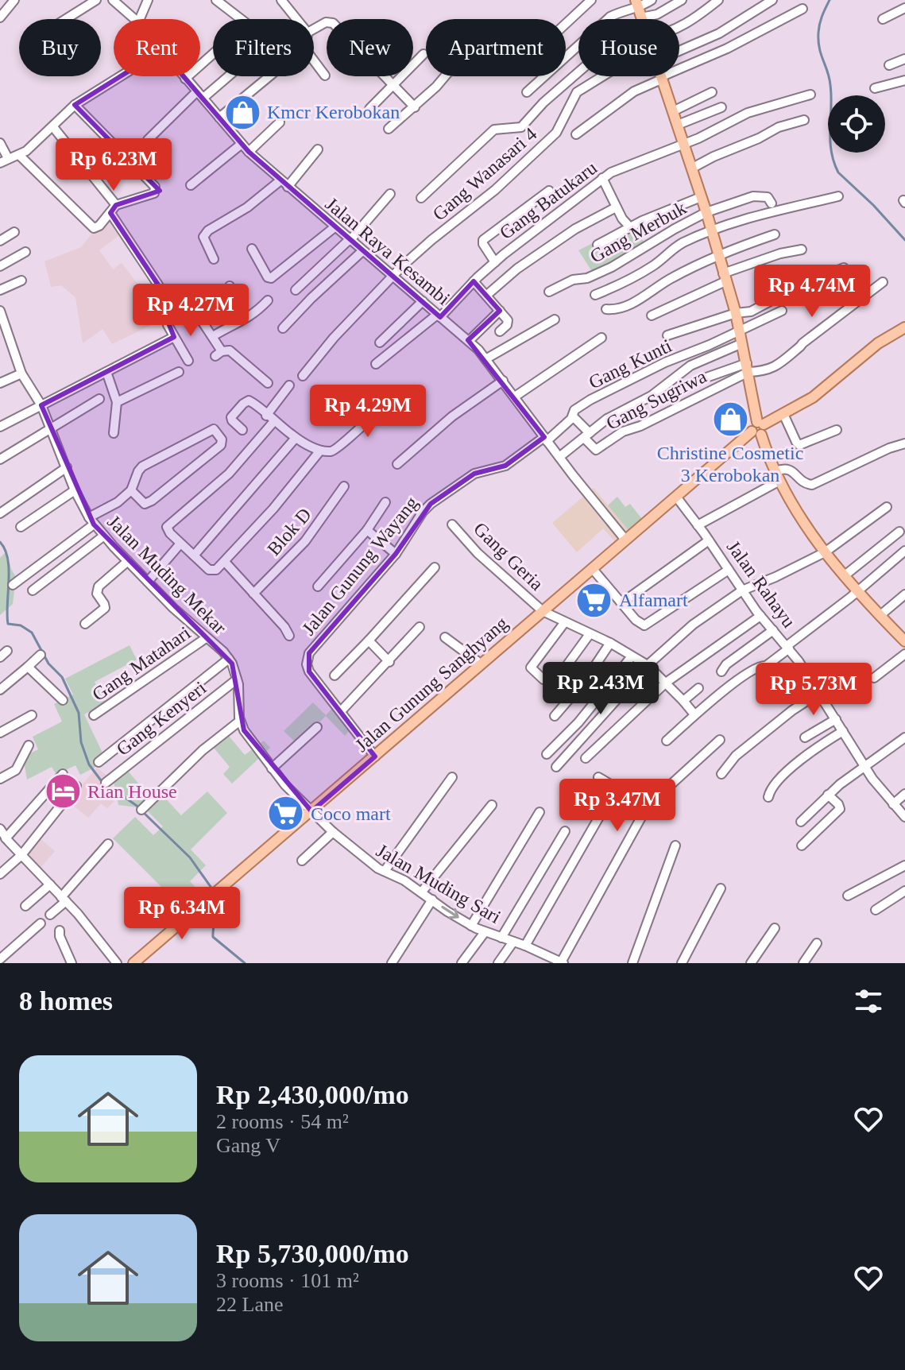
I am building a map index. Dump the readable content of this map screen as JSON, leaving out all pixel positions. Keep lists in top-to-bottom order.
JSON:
{
  "streets": {
    "main road": ["Jalan Gunung Sanghyang"],
    "street": [
      "Gang Wanasari 4",
      "Gang Batukaru",
      "Gang Merbuk",
      "Jalan Raya Kesambi",
      "Gang Kunti",
      "Gang Sugriwa",
      "Blok D",
      "Gang Geria",
      "Jalan Gunung Wayang",
      "Jalan Muding Mekar",
      "Jalan Rahayu",
      "Gang Matahari",
      "Gang Kenyeri",
      "Jalan Muding Sari"
    ]
  },
  "crossings": [
    ["Gang Wanasari 4", "Jalan Raya Kesambi"],
    ["Gang Batukaru", "Jalan Raya Kesambi"],
    ["Jalan Raya Kesambi", "Gang Kunti"],
    ["Jalan Raya Kesambi", "Jalan Gunung Wayang"],
    ["Jalan Raya Kesambi", "Jalan Gunung Sanghyang"],
    ["Gang Kunti", "Jalan Gunung Wayang"],
    ["Gang Geria", "Jalan Gunung Sanghyang"],
    ["Jalan Gunung Wayang", "Jalan Gunung Sanghyang"],
    ["Jalan Muding Mekar", "Gang Matahari"],
    ["Jalan Muding Mekar", "Jalan Gunung Sanghyang"],
    ["Jalan Muding Mekar", "Gang Kenyeri"],
    ["Jalan Muding Mekar", "Jalan Muding Sari"],
    ["Jalan Rahayu", "Jalan Gunung Sanghyang"],
    ["Jalan Gunung Sanghyang", "Jalan Muding Sari"]
  ],
  "places": {
    "shop": ["Kmcr Kerobokan", "Christine Cosmetic 3 Kerobokan"],
    "supermarket": ["Alfamart", "Coco mart"],
    "hotel": ["Rian House"]
  },
  "page": {
    "chip": [
      "Buy",
      "Rent",
      "Filters",
      "New",
      "Apartment",
      "House"
    ],
    "price": [
      "Rp 6.23M",
      "Rp 4.74M",
      "Rp 4.27M",
      "Rp 4.29M",
      "Rp 2.43M",
      "Rp 5.73M",
      "Rp 3.47M",
      "Rp 6.34M"
    ],
    "heading": "8 homes",
    "list": [
      {
        "name": "Rp 2,430,000/mo",
        "note": "2 rooms · 54 m² · Gang V"
      },
      {
        "name": "Rp 5,730,000/mo",
        "note": "3 rooms · 101 m² · 22 Lane"
      }
    ]
  }
}
